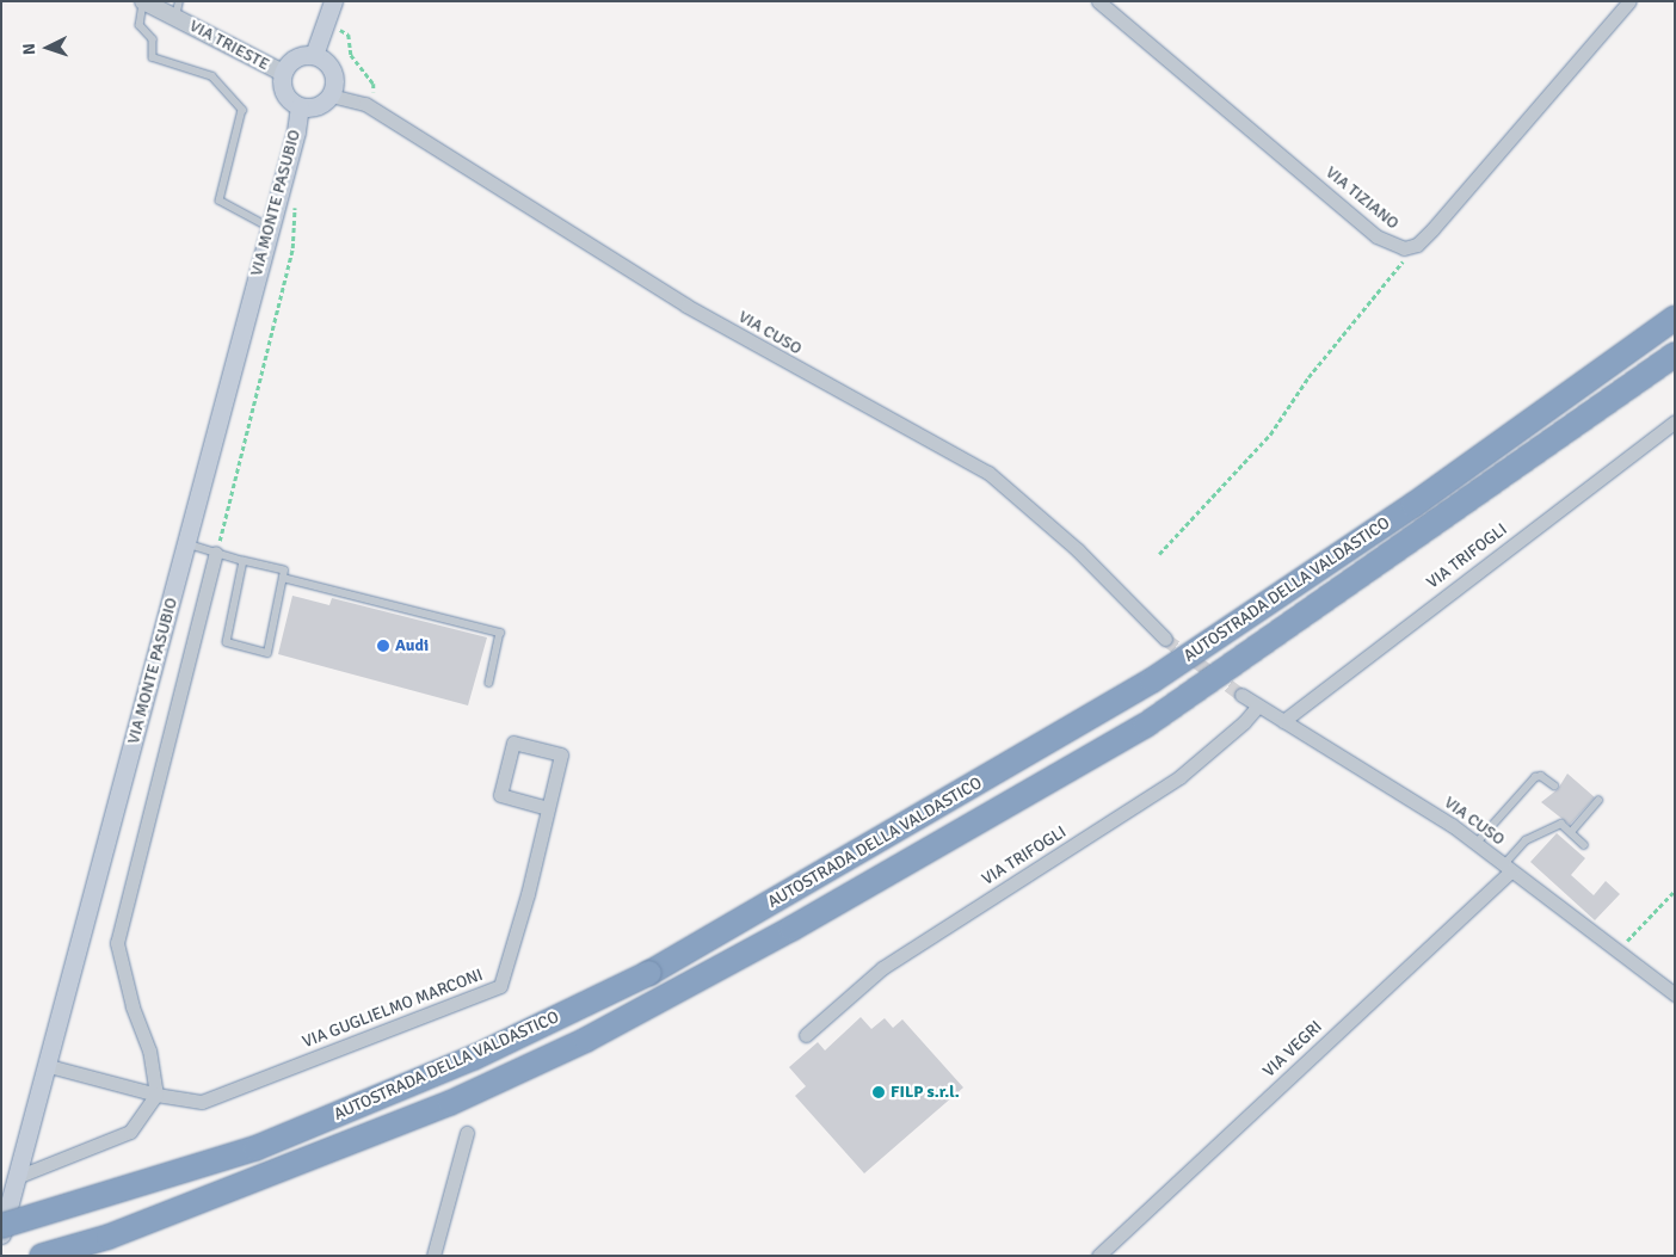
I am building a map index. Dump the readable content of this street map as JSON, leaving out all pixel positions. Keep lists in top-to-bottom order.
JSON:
{
  "streets": {
    "highway": ["AUTOSTRADA DELLA VALDASTICO"],
    "main road": ["VIA MONTE PASUBIO"],
    "street": [
      "VIA TRIESTE",
      "VIA TIZIANO",
      "VIA CUSO",
      "VIA TRIFOGLI",
      "VIA GUGLIELMO MARCONI",
      "VIA VEGRI"
    ]
  },
  "crossings": [
    ["VIA TRIESTE", "VIA MONTE PASUBIO"],
    ["VIA TRIESTE", "VIA CUSO"],
    ["VIA MONTE PASUBIO", "VIA CUSO"],
    ["VIA MONTE PASUBIO", "VIA GUGLIELMO MARCONI"],
    ["VIA CUSO", "VIA TRIFOGLI"],
    ["VIA CUSO", "VIA VEGRI"]
  ],
  "places": ["Audi", "FILP s.r.l."],
  "north": "left"
}
